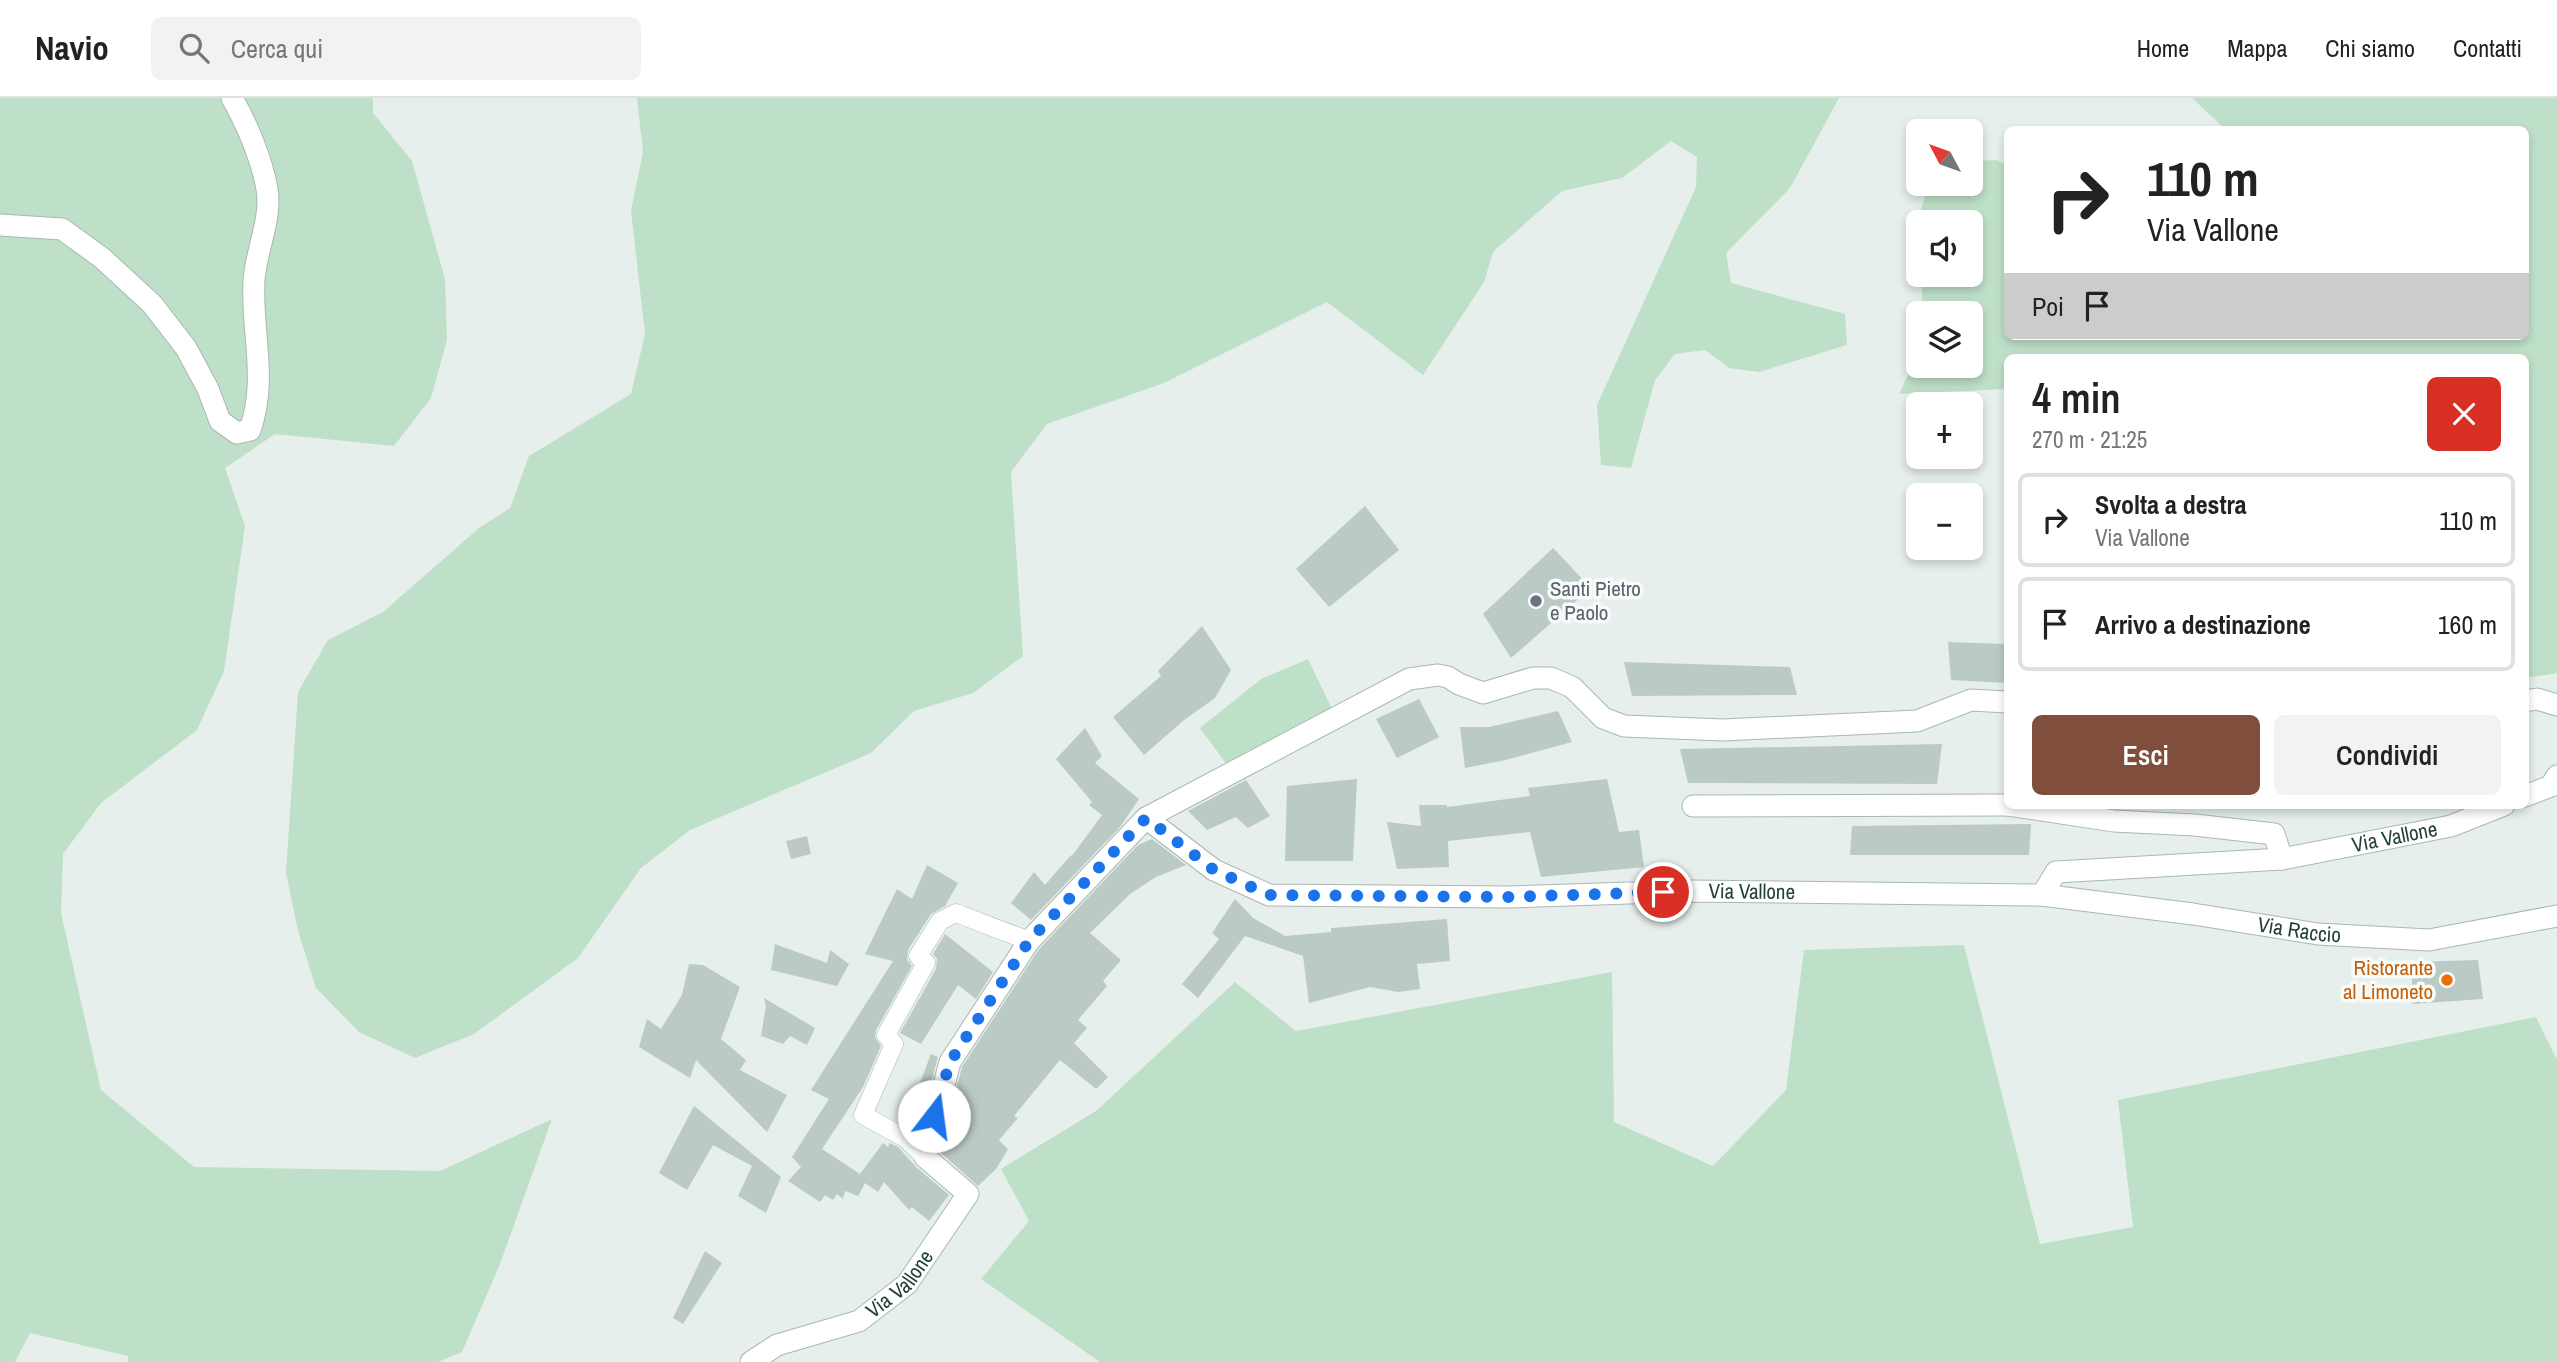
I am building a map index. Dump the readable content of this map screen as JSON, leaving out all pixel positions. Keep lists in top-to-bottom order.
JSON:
{
  "streets": {
    "street": ["Via Vallone", "Via Raccio"]
  },
  "crossings": [
    ["Via Vallone", "Via Raccio"]
  ],
  "places": ["Santi Pietro e Paolo", "Ristorante al Limoneto"],
  "north": "top left",
  "page": {
    "header": "Navio",
    "search": "Cerca qui",
    "nav": [
      "Home",
      "Mappa",
      "Chi siamo",
      "Contatti"
    ],
    "map_buttons": ["+", "−"],
    "turn": ["110 m", "Via Vallone"],
    "then": "Poi",
    "heading": ["4 min", "270 m · 21:25"],
    "list": [
      {
        "name": "Svolta a destra",
        "note": "Via Vallone",
        "value": "110 m"
      },
      {
        "name": "Arrivo a destinazione",
        "value": "160 m"
      }
    ],
    "buttons": ["Esci", "Condividi"]
  }
}
